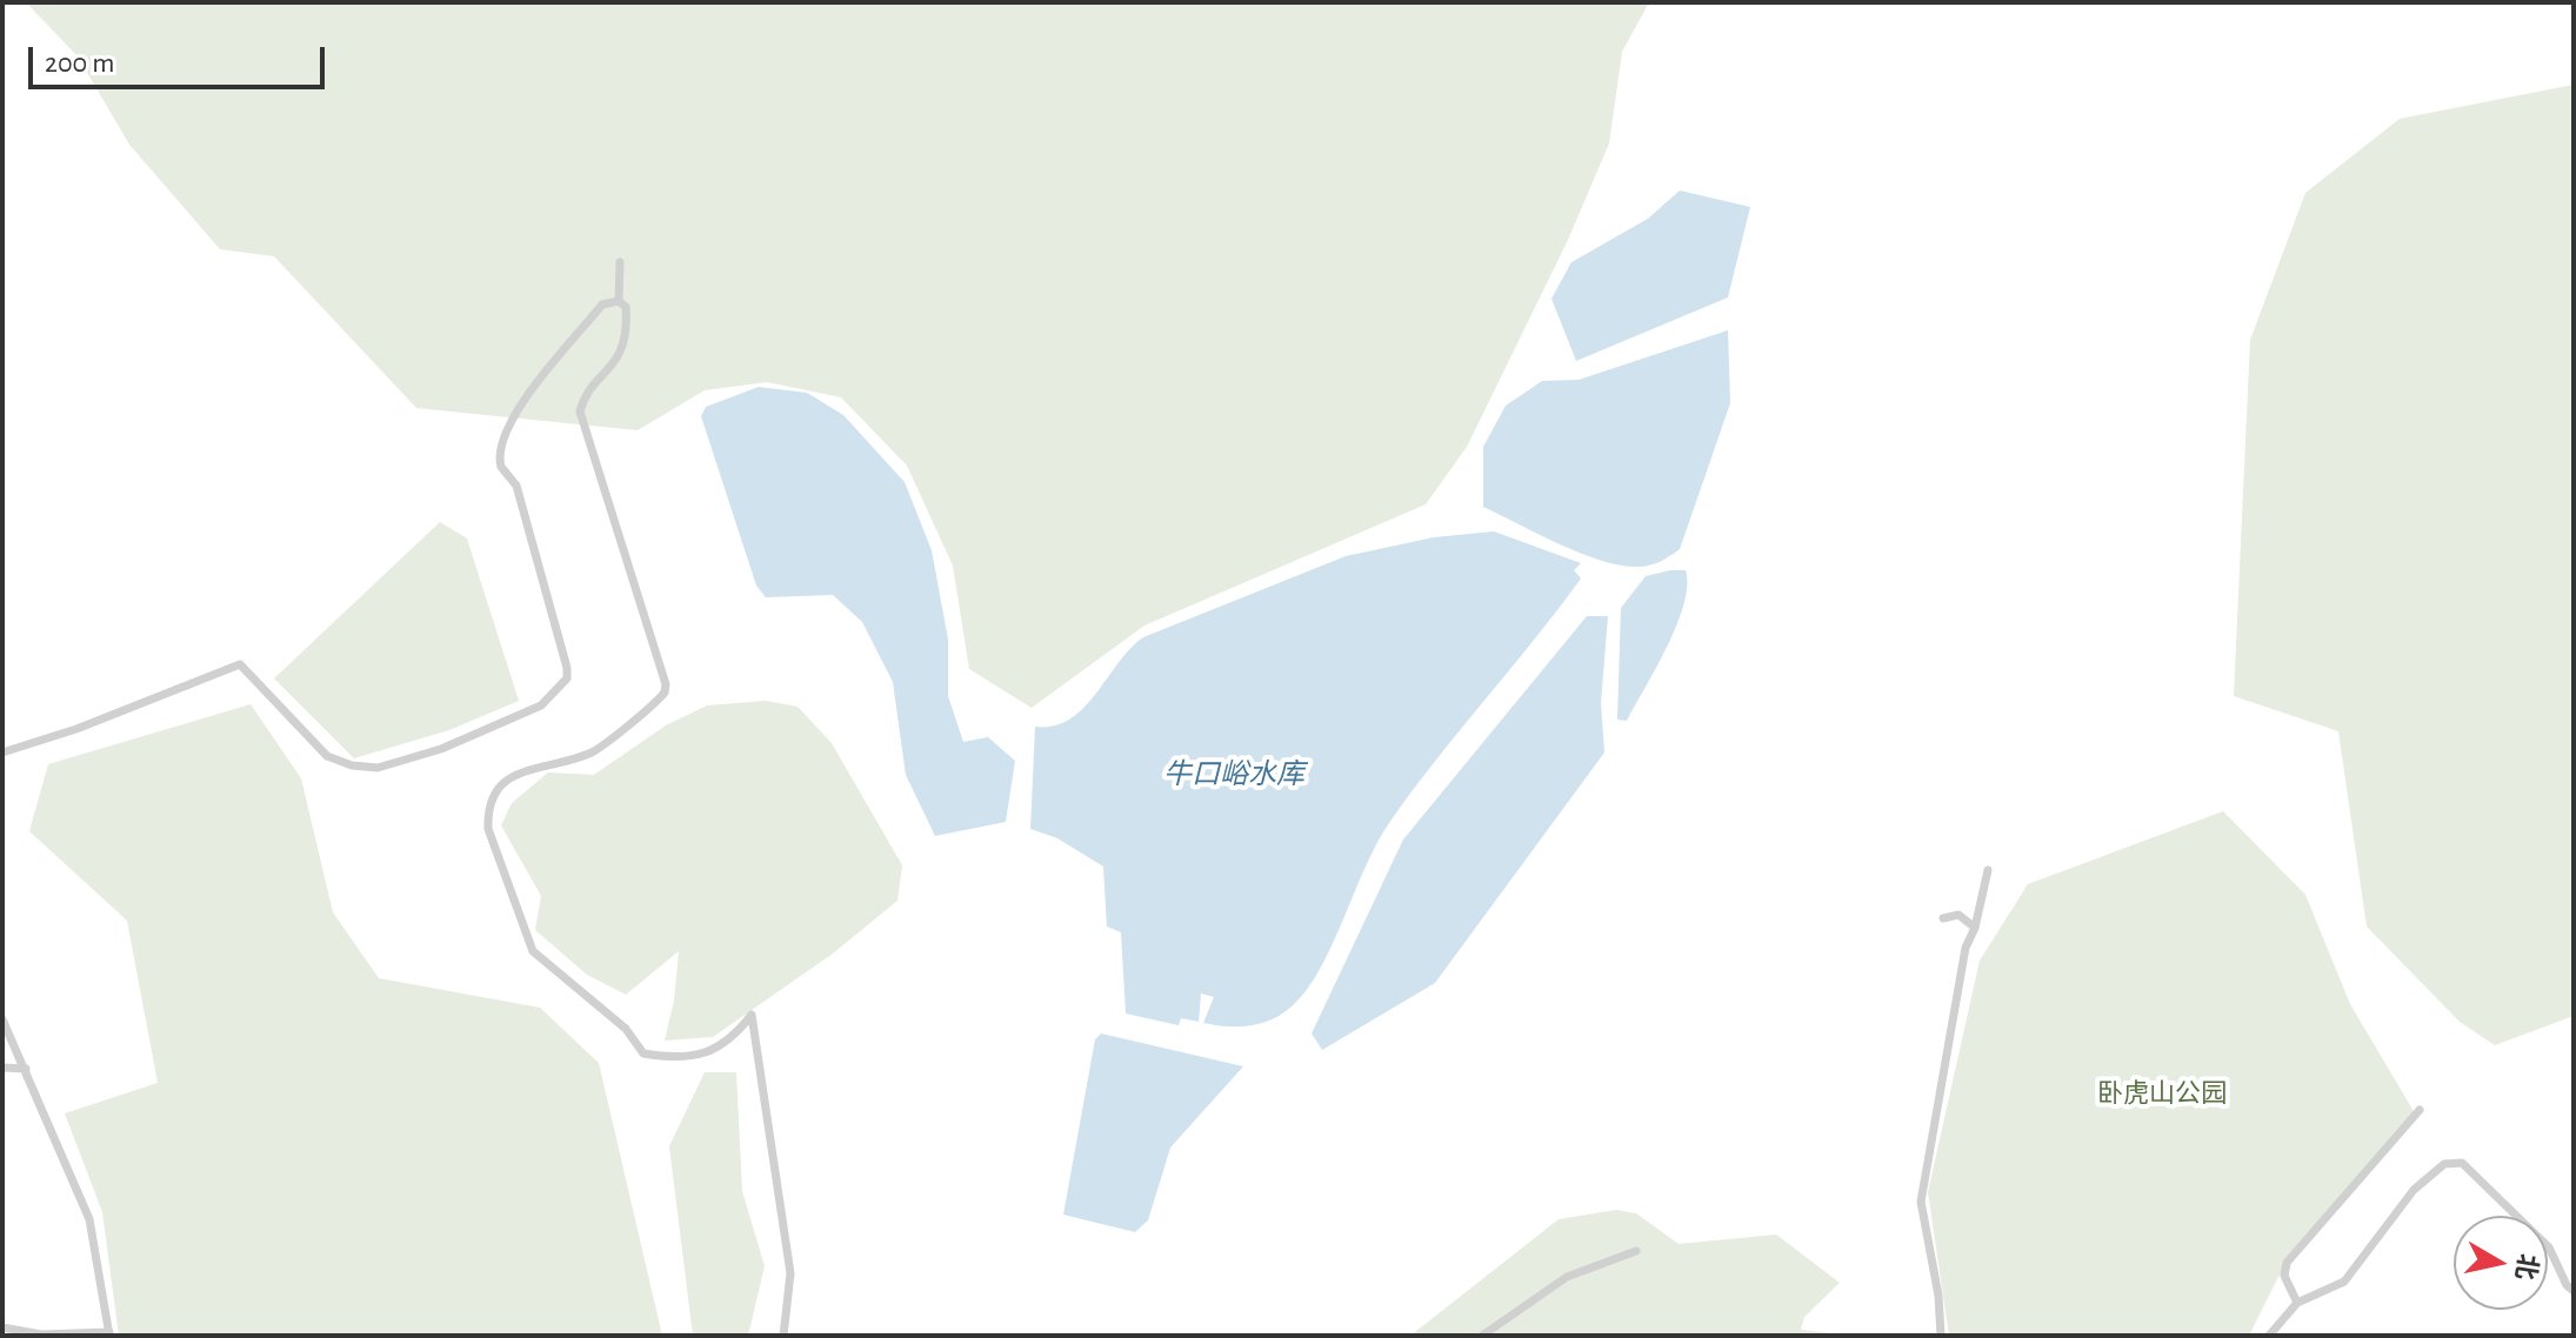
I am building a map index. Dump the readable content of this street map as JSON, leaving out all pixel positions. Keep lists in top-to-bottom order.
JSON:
{
  "water": ["牛口峪水库"],
  "parks": ["卧虎山公园"],
  "scale_bar": "200 m",
  "north": "right"
}
